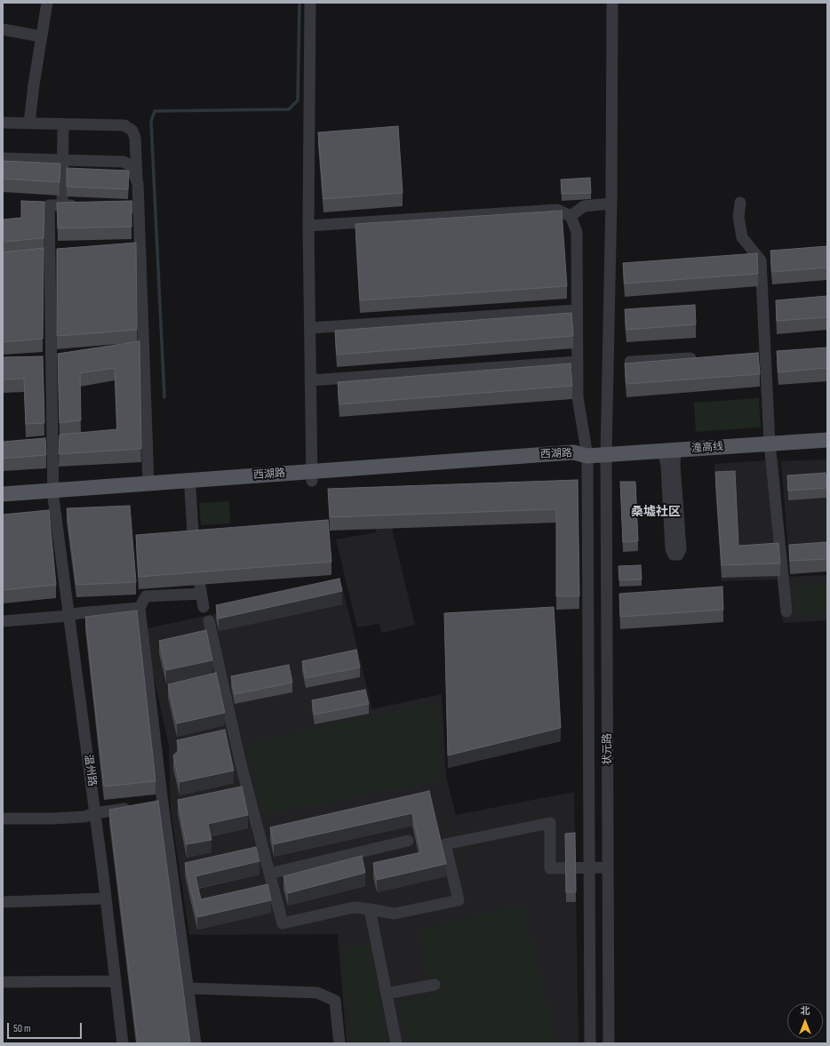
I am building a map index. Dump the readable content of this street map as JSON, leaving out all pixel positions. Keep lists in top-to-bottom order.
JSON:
{
  "streets": {
    "main road": ["潼高线", "西湖路"],
    "street": ["状元路", "温州路"]
  },
  "crossings": [
    ["潼高线", "西湖路"],
    ["潼高线", "状元路"],
    ["西湖路", "状元路"],
    ["西湖路", "温州路"]
  ],
  "districts": ["桑墟社区"],
  "scale_bar": "50 m",
  "north": "top"
}
